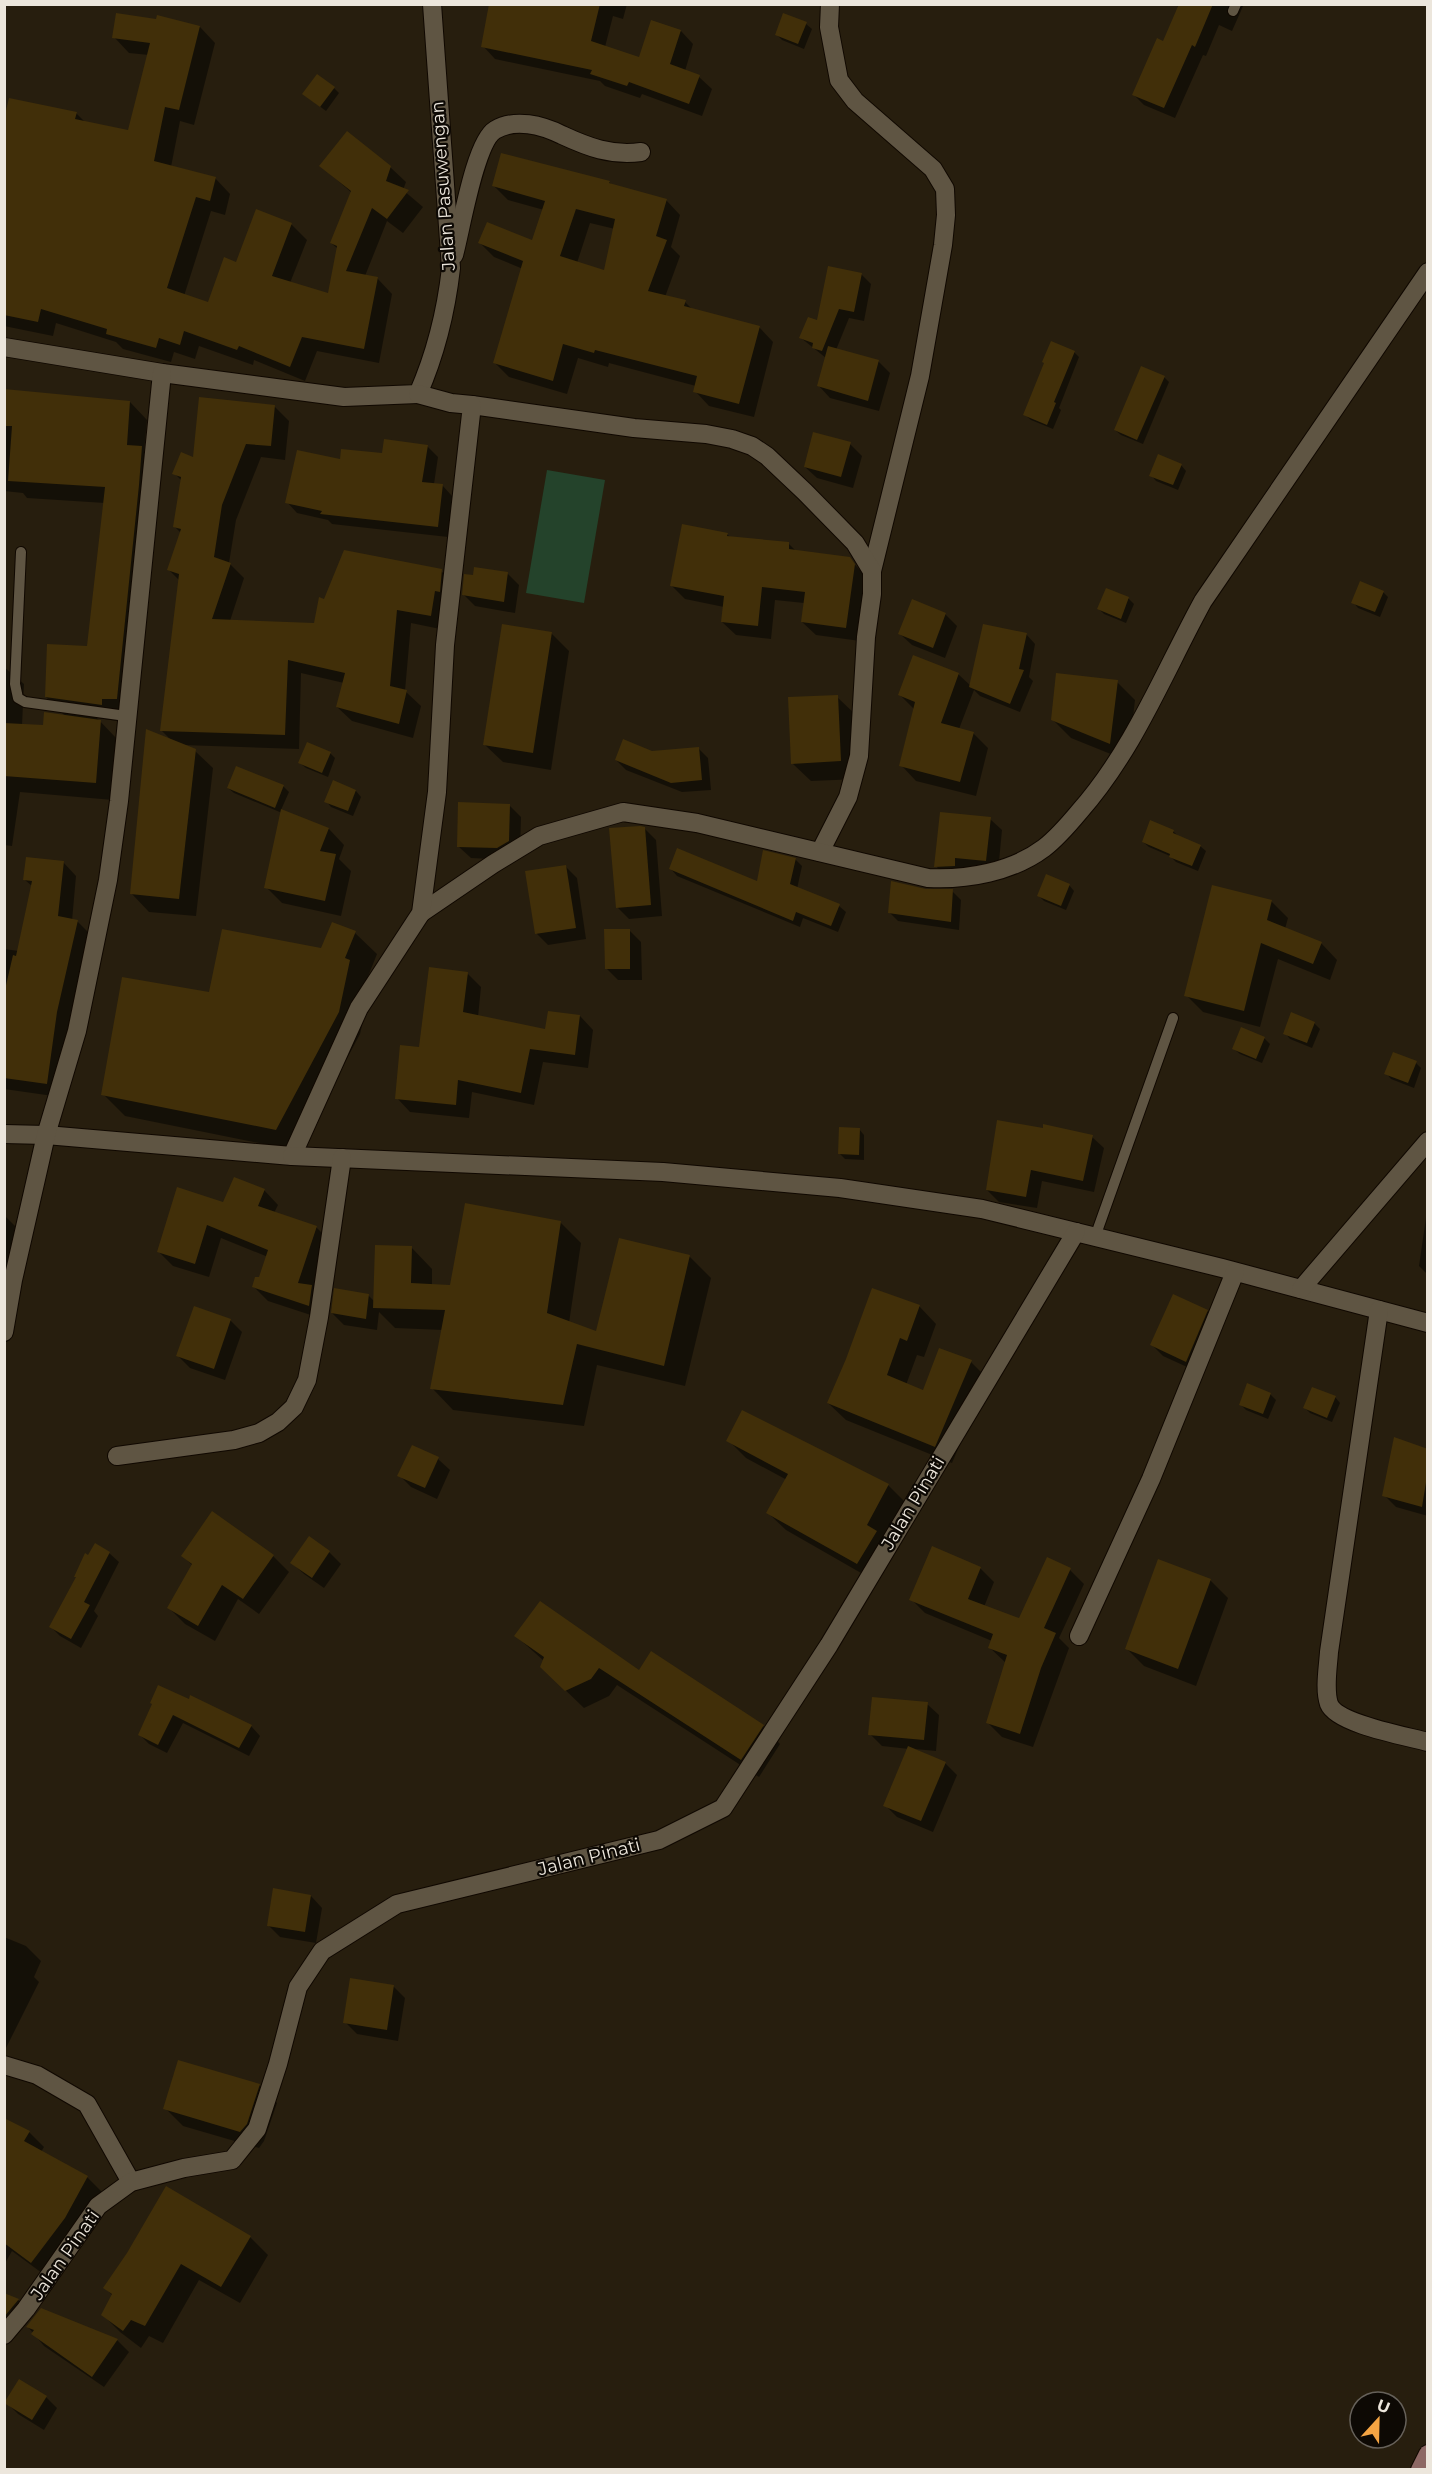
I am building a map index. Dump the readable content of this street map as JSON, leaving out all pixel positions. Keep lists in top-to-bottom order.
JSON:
{
  "streets": {
    "street": ["Jalan Pasuwengan", "Jalan Pinati"]
  },
  "north": "top"
}
